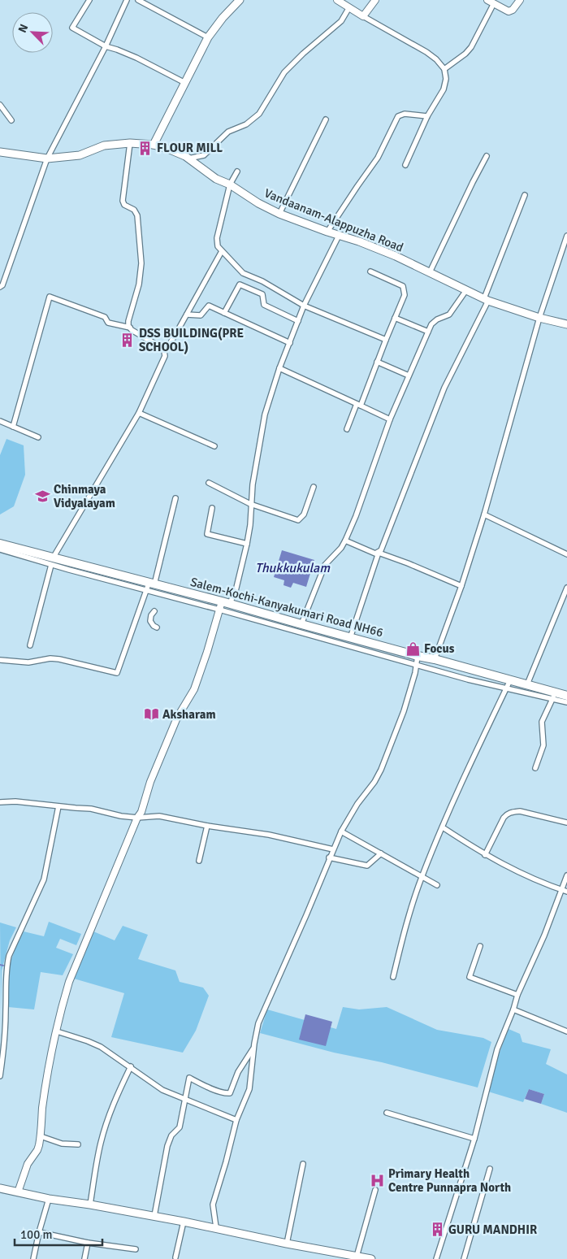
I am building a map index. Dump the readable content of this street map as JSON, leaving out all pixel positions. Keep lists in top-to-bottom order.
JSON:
{
  "streets": {
    "highway": ["Salem-Kochi-Kanyakumari Road NH66"],
    "main road": ["Vandaanam-Alappuzha Road"]
  },
  "water": ["Thukkukulam"],
  "places": {
    "building": ["FLOUR MILL", "DSS BUILDING(PRE SCHOOL)", "GURU MANDHIR"],
    "school or university": ["Chinmaya Vidyalayam"],
    "shop": ["Focus"],
    "library": ["Aksharam"],
    "hospital": ["Primary Health Centre Punnapra North"]
  },
  "scale_bar": "100 m",
  "north": "top left"
}
